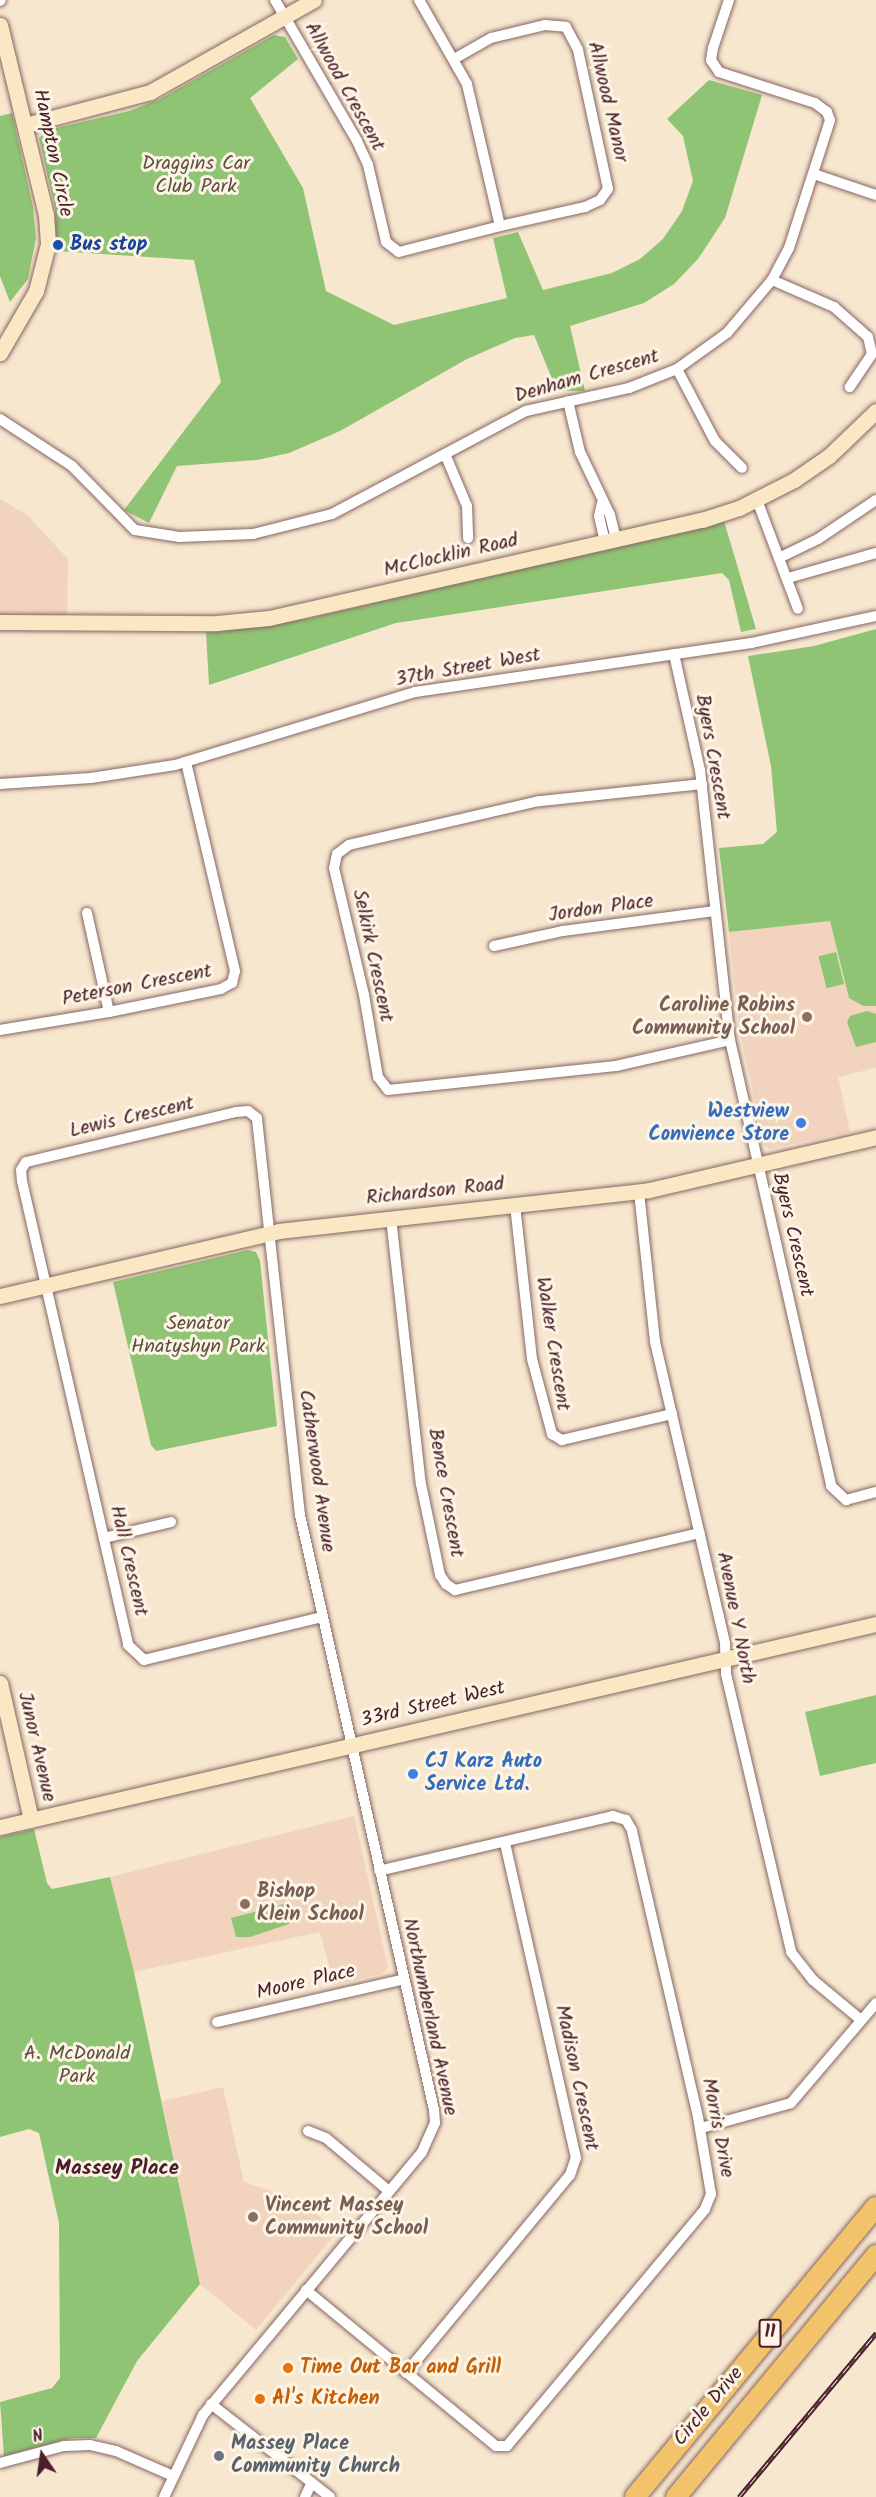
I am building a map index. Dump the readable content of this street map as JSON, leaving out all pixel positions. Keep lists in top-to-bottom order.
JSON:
{
  "streets": {
    "highway": ["11", "Circle Drive"],
    "street": [
      "Allwood Crescent",
      "Allwood Manor",
      "Hampton Circle",
      "Denham Crescent",
      "McClocklin Road",
      "37th Street West",
      "Byers Crescent",
      "Jordon Place",
      "Selkirk Crescent",
      "Peterson Crescent",
      "Lewis Crescent",
      "Richardson Road",
      "Walker Crescent",
      "Catherwood Avenue",
      "Bence Crescent",
      "Hall Crescent",
      "Avenue Y North",
      "33rd Street West",
      "Junor Avenue",
      "Moore Place",
      "Northumberland Avenue",
      "Madison Crescent",
      "Morris Drive"
    ]
  },
  "crossings": [
    ["Allwood Crescent", "Allwood Manor"],
    ["37th Street West", "Byers Crescent"],
    ["37th Street West", "Peterson Crescent"],
    ["Byers Crescent", "Jordon Place"],
    ["Byers Crescent", "Selkirk Crescent"],
    ["Byers Crescent", "Richardson Road"],
    ["Lewis Crescent", "Richardson Road"],
    ["Lewis Crescent", "Catherwood Avenue"],
    ["Lewis Crescent", "Hall Crescent"],
    ["Richardson Road", "Walker Crescent"],
    ["Richardson Road", "Catherwood Avenue"],
    ["Richardson Road", "Bence Crescent"],
    ["Richardson Road", "Hall Crescent"],
    ["Richardson Road", "Avenue Y North"],
    ["Walker Crescent", "Avenue Y North"],
    ["Catherwood Avenue", "Hall Crescent"],
    ["Catherwood Avenue", "33rd Street West"],
    ["Catherwood Avenue", "Northumberland Avenue"],
    ["Bence Crescent", "Avenue Y North"],
    ["Avenue Y North", "33rd Street West"],
    ["33rd Street West", "Junor Avenue"],
    ["33rd Street West", "Northumberland Avenue"],
    ["Moore Place", "Northumberland Avenue"],
    ["Northumberland Avenue", "Morris Drive"],
    ["Madison Crescent", "Morris Drive"]
  ],
  "districts": ["Massey Place"],
  "parks": ["Draggins Car Club Park", "Senator Hnatyshyn Park", "A. McDonald Park"],
  "places": [
    "Bus stop",
    "Caroline Robins Community School",
    "Westview Convience Store",
    "CJ Karz Auto Service Ltd.",
    "Bishop Klein School",
    "Vincent Massey Community School",
    "Time Out Bar and Grill",
    "Al's Kitchen",
    "Massey Place Community Church"
  ],
  "north": "top"
}
